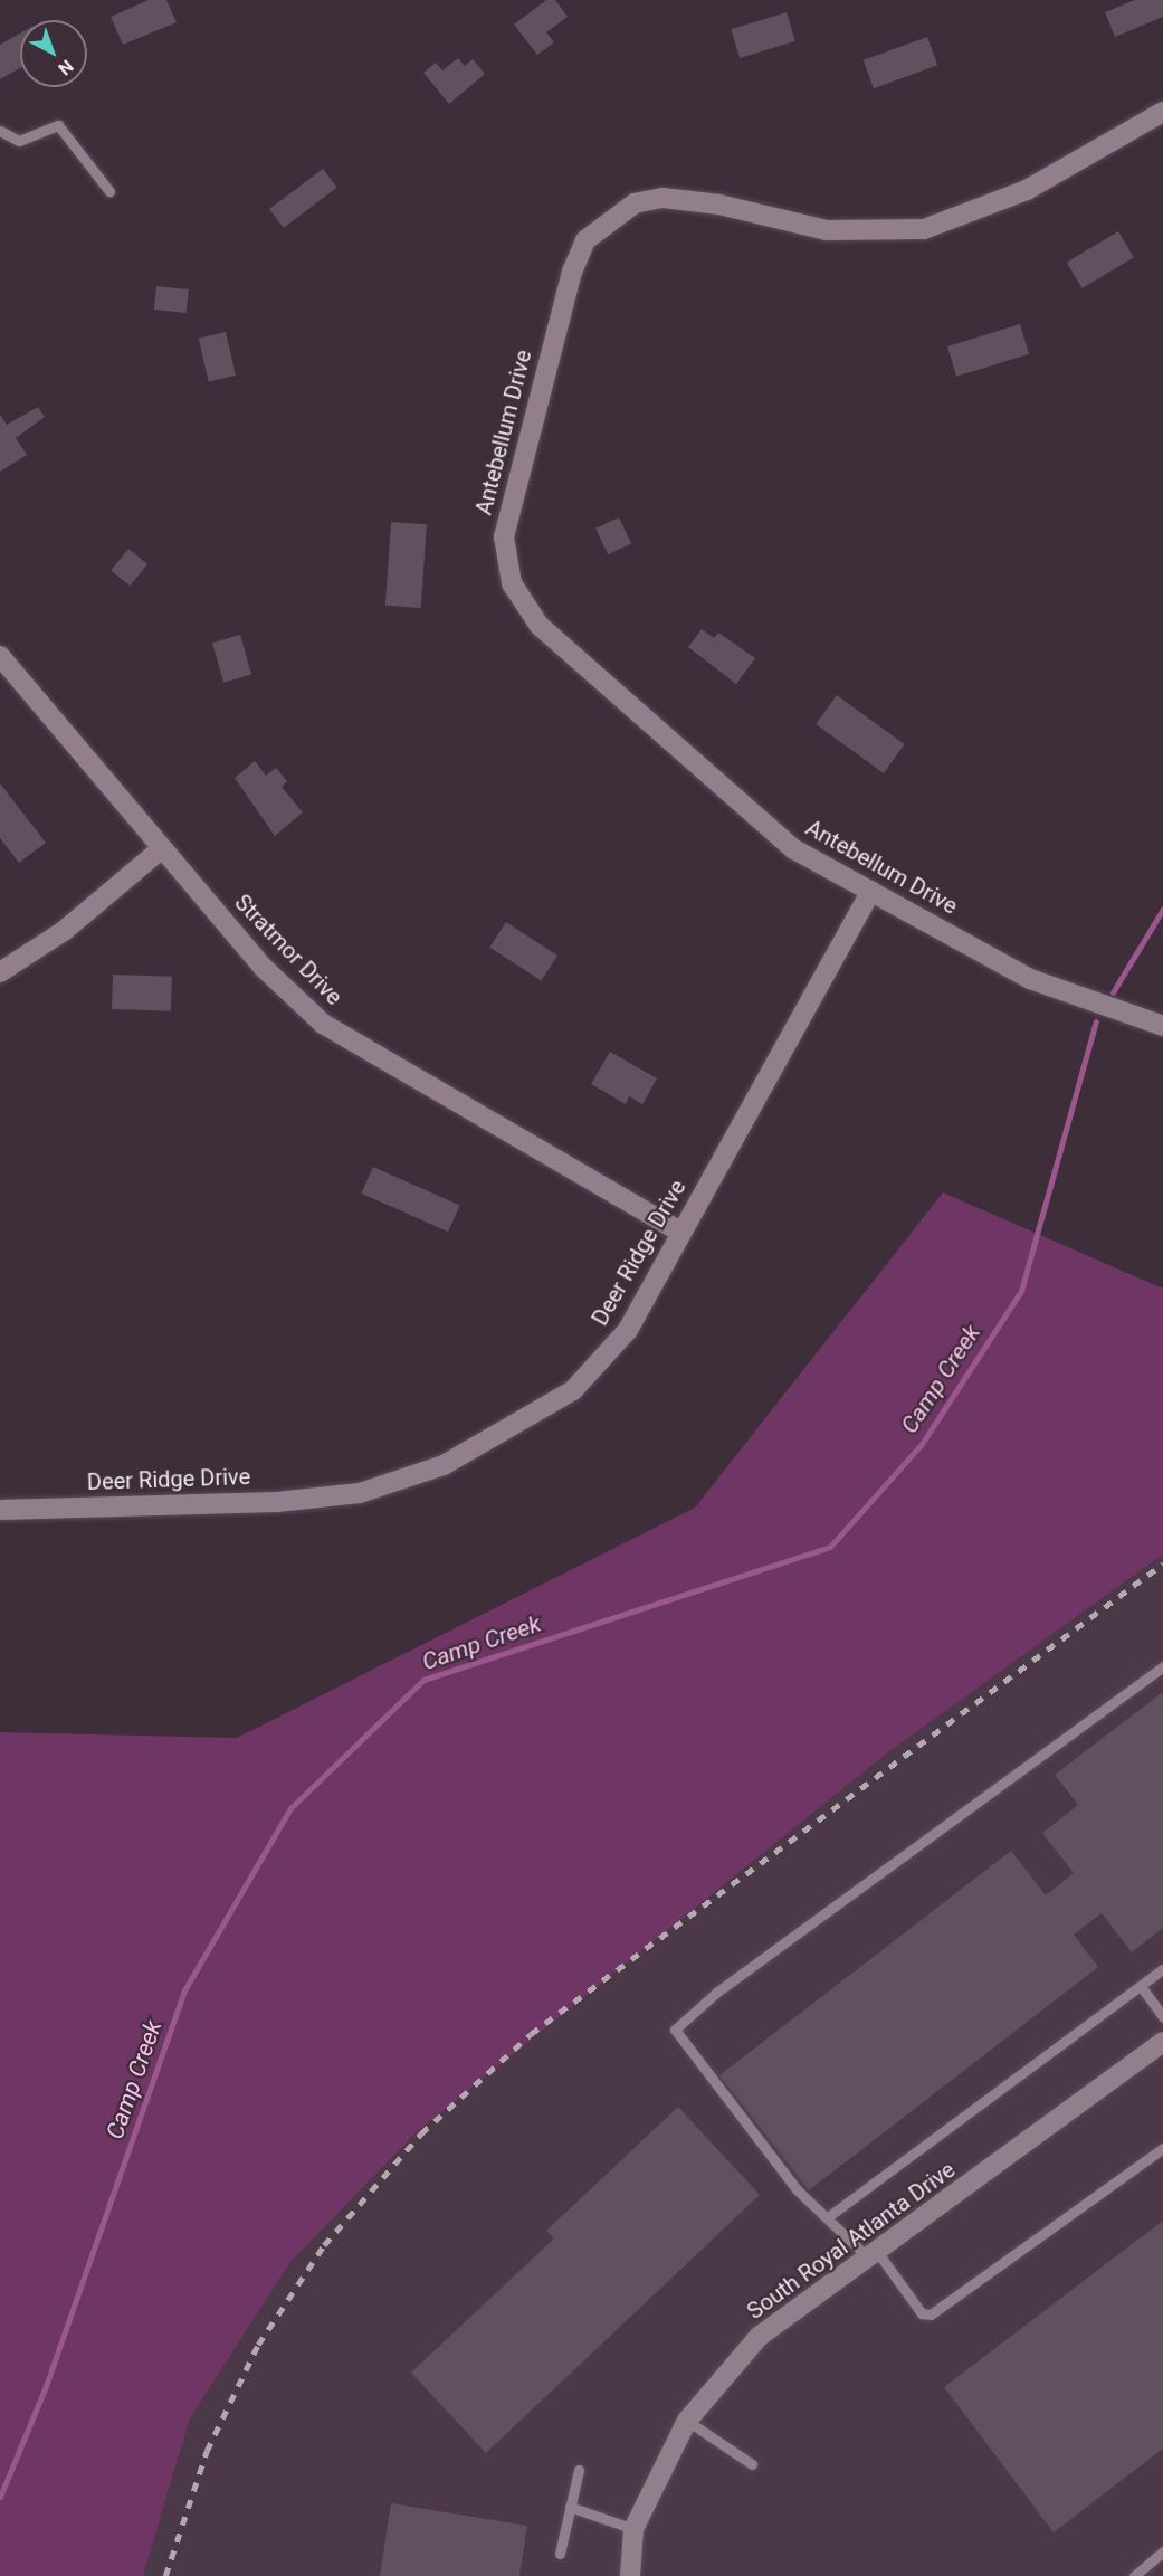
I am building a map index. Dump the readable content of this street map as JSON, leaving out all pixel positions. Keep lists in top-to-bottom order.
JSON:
{
  "streets": {
    "street": [
      "Antebellum Drive",
      "Stratmor Drive",
      "Deer Ridge Drive",
      "South Royal Atlanta Drive"
    ]
  },
  "crossings": [
    ["Antebellum Drive", "Deer Ridge Drive"],
    ["Stratmor Drive", "Deer Ridge Drive"]
  ],
  "water": ["Camp Creek"],
  "north": "bottom right"
}
